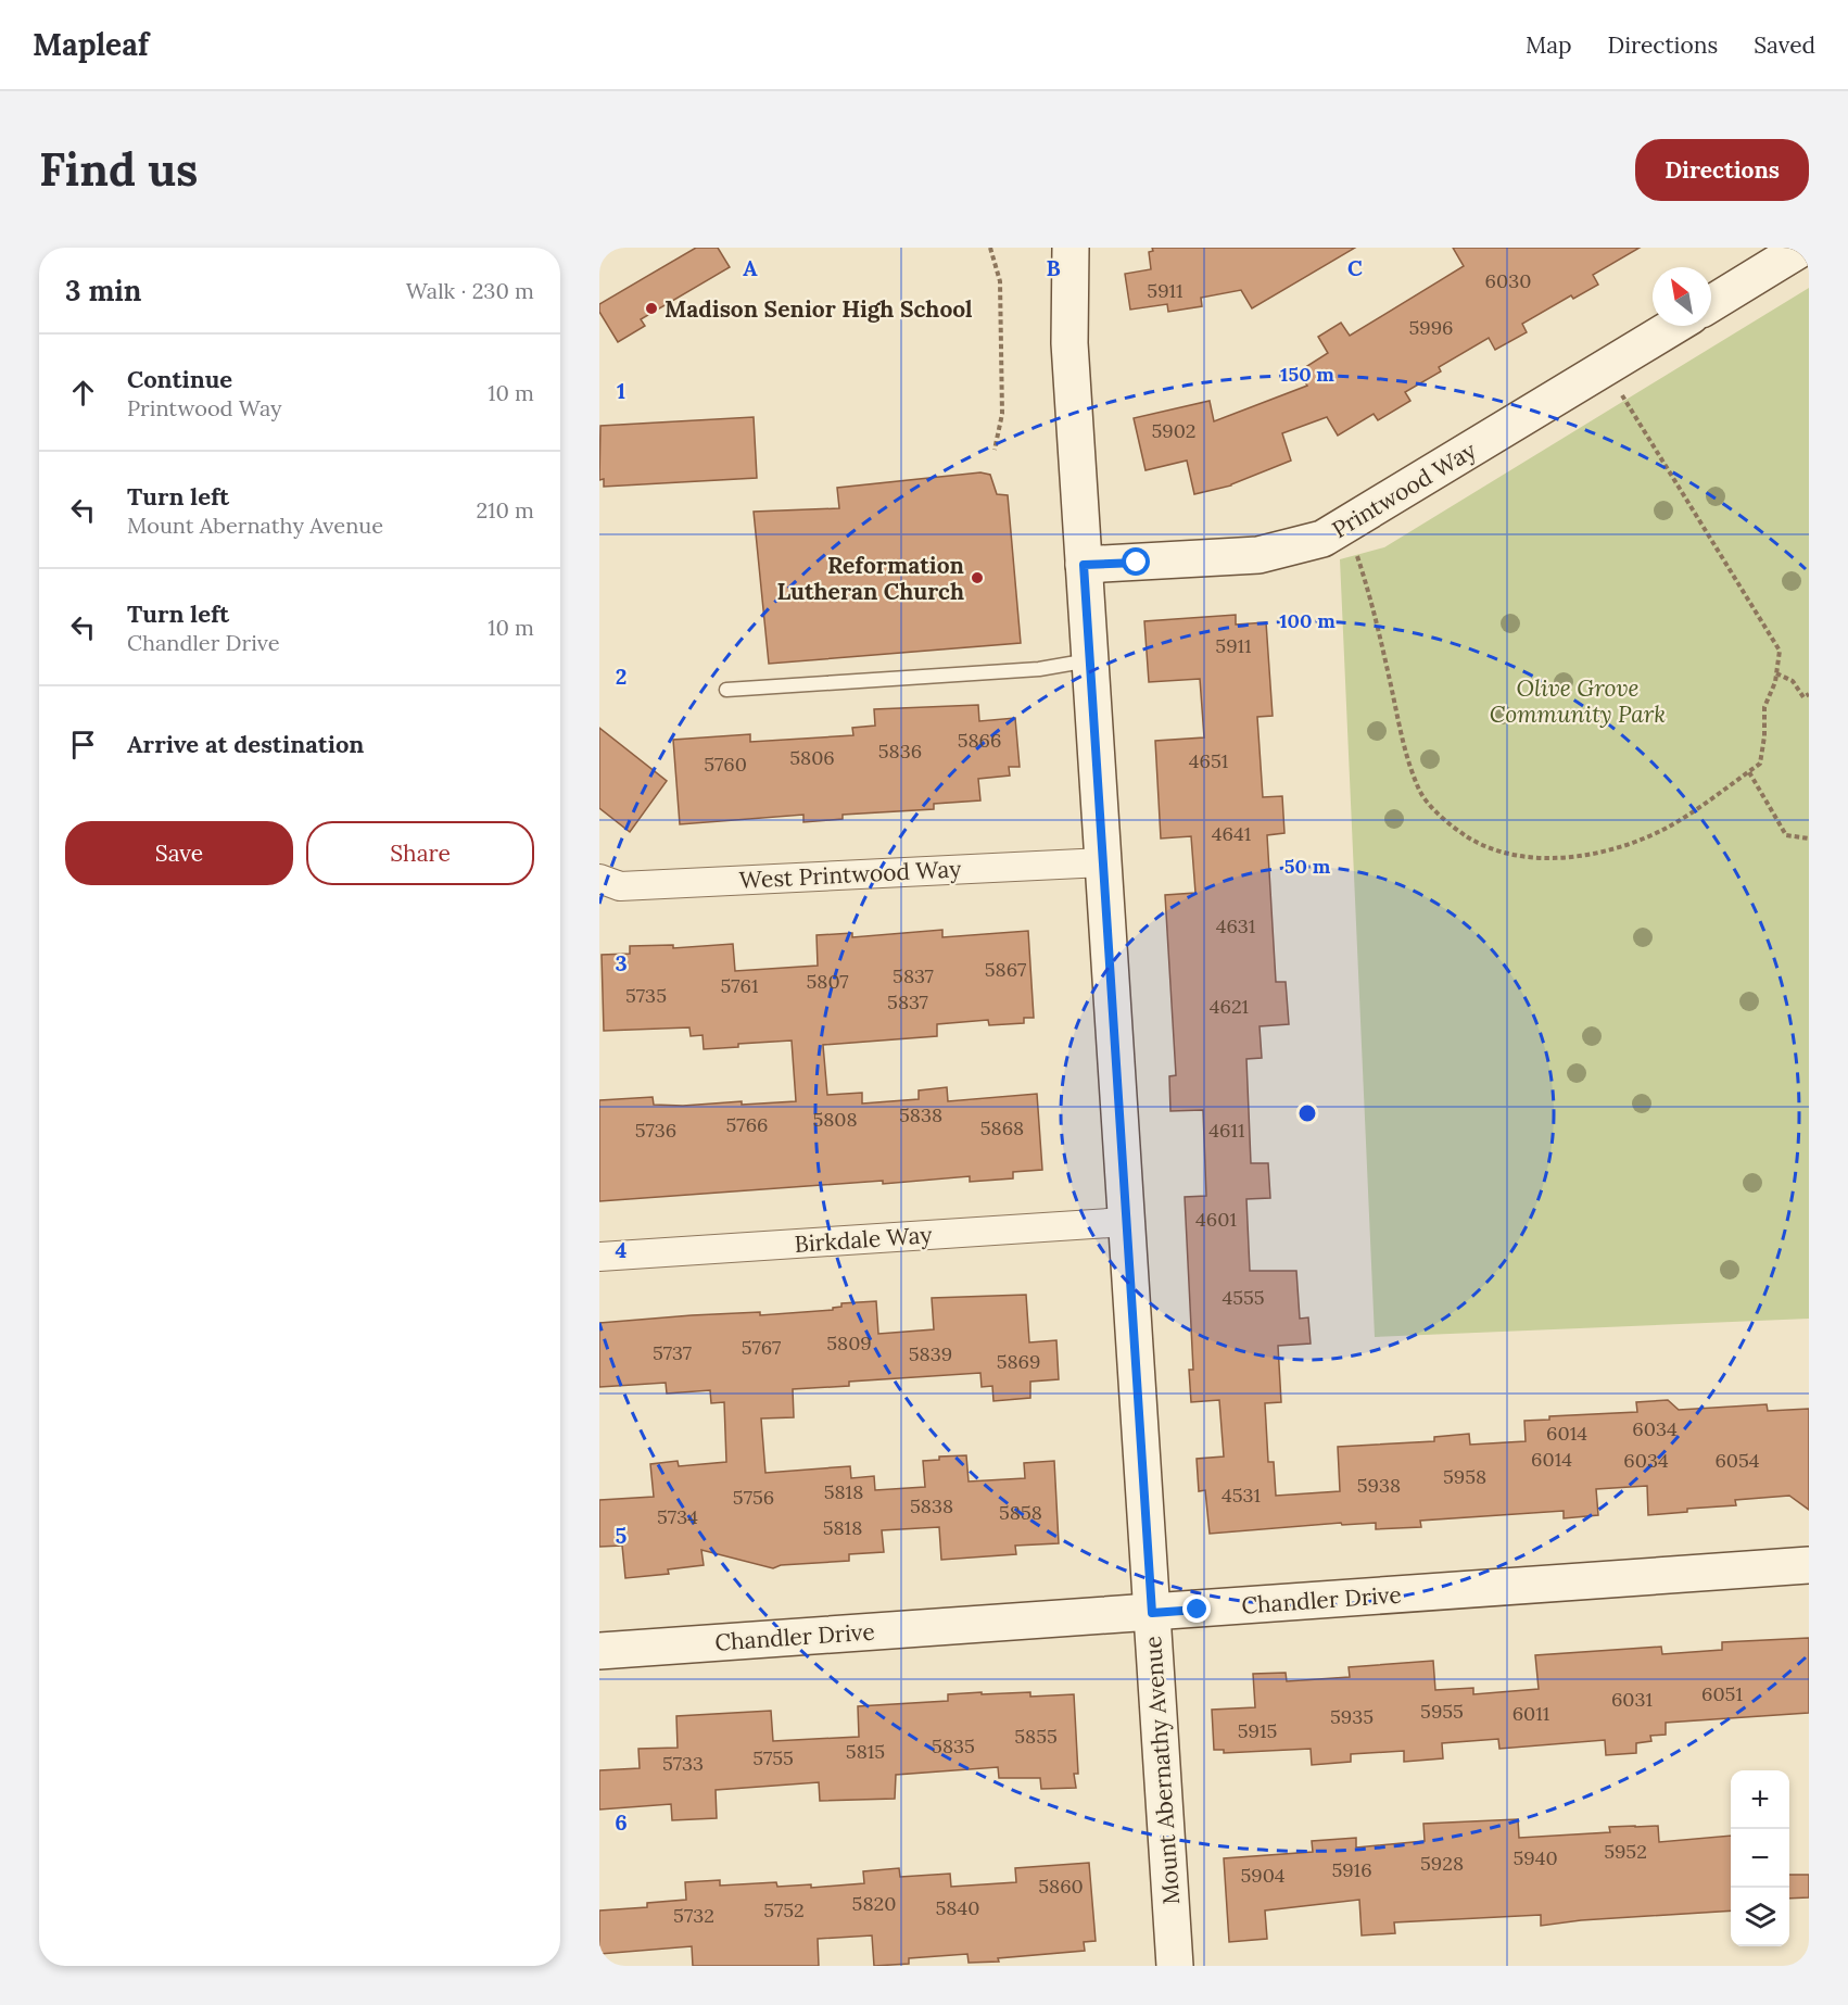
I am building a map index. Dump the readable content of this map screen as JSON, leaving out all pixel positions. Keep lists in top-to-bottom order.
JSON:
{
  "streets": {
    "street": [
      "Printwood Way",
      "West Printwood Way",
      "Birkdale Way",
      "Chandler Drive",
      "Mount Abernathy Avenue"
    ]
  },
  "crossings": [
    ["Printwood Way", "Mount Abernathy Avenue"],
    ["West Printwood Way", "Mount Abernathy Avenue"],
    ["Birkdale Way", "Mount Abernathy Avenue"],
    ["Chandler Drive", "Mount Abernathy Avenue"]
  ],
  "parks": ["Olive Grove Community Park"],
  "places": ["Madison Senior High School", "Reformation Lutheran Church"],
  "house_numbers": [
    "6030",
    "5911",
    "5996",
    "5902",
    "5911",
    "5866",
    "5836",
    "5806",
    "4651",
    "5760",
    "4641",
    "4631",
    "5867",
    "5837",
    "5807",
    "5761",
    "5735",
    "5837",
    "4621",
    "5838",
    "5808",
    "5766",
    "5868",
    "5736",
    "4611",
    "4601",
    "4555",
    "5809",
    "5767",
    "5737",
    "5839",
    "5869",
    "6034",
    "6014",
    "6014",
    "6034",
    "6054",
    "5958",
    "5938",
    "5818",
    "4531",
    "5756",
    "5838",
    "5858",
    "5734",
    "5818",
    "6051",
    "6031",
    "5955",
    "6011",
    "5935",
    "5915",
    "5855",
    "5835",
    "5815",
    "5755",
    "5733",
    "5952",
    "5940",
    "5928",
    "5916",
    "5904",
    "5860",
    "5820",
    "5840",
    "5752",
    "5732"
  ],
  "north": "top left",
  "page": {
    "header": "Mapleaf",
    "nav": ["Map", "Directions", "Saved"],
    "buttons": [
      "Directions",
      ["Save", "Share"]
    ],
    "title": "Find us",
    "heading": ["3 min", "Walk · 230 m"],
    "list": [
      ["Continue", "Printwood Way", "10 m"],
      ["Turn left", "Mount Abernathy Avenue", "210 m"],
      ["Turn left", "Chandler Drive", "10 m"],
      "Arrive at destination"
    ],
    "map_buttons": ["+", "−"]
  },
  "grid": {
    "columns": ["A", "B", "C"],
    "rows": [
      "1",
      "2",
      "3",
      "4",
      "5",
      "6"
    ]
  },
  "rings": ["150 m", "100 m", "50 m"]
}
